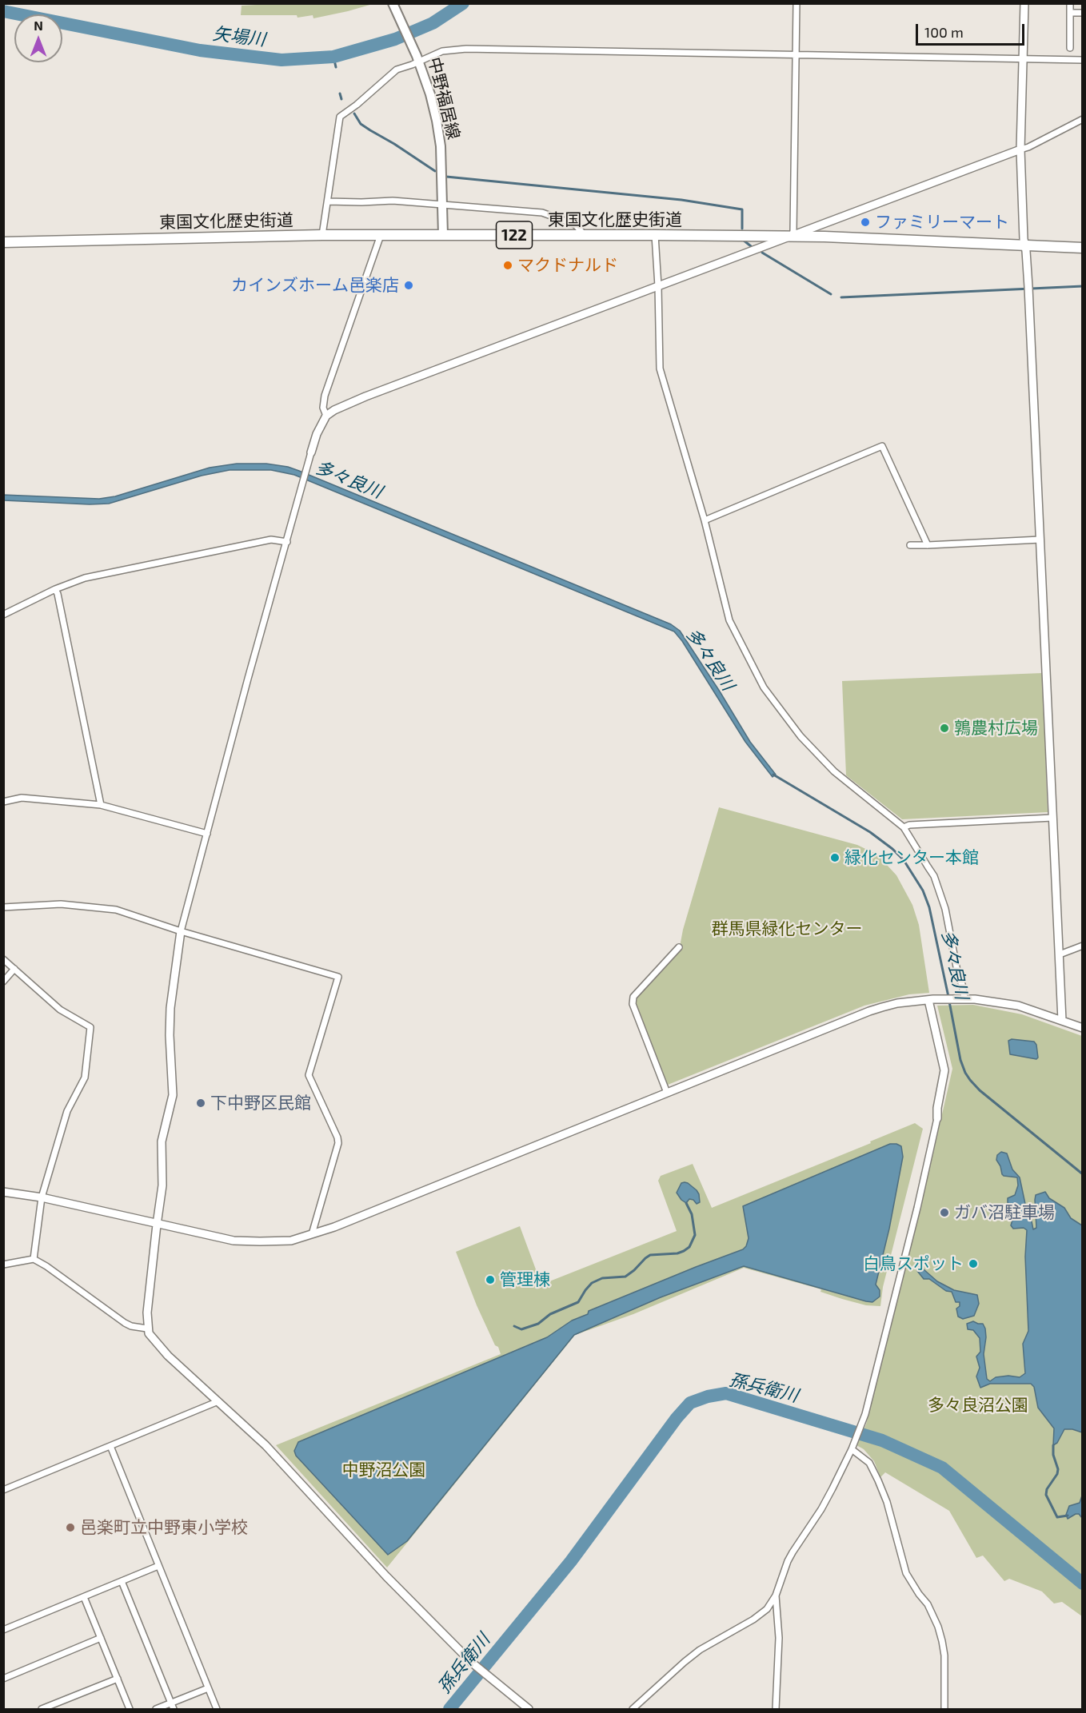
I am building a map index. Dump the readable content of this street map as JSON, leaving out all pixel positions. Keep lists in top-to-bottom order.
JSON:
{
  "streets": {
    "highway": ["東国文化歴史街道", "122"],
    "main road": ["中野福居線"]
  },
  "crossings": [
    ["中野福居線", "東国文化歴史街道"]
  ],
  "water": ["矢場川", "多々良川", "孫兵衛川"],
  "parks": ["群馬県緑化センター", "多々良沼公園", "中野沼公園"],
  "places": [
    "ファミリーマート",
    "マクドナルド",
    "カインズホーム邑楽店",
    "鶉農村広場",
    "緑化センター本館",
    "下中野区民館",
    "ガバ沼駐車場",
    "白鳥スポット",
    "管理棟",
    "邑楽町立中野東小学校"
  ],
  "scale_bar": "100 m",
  "north": "top"
}
